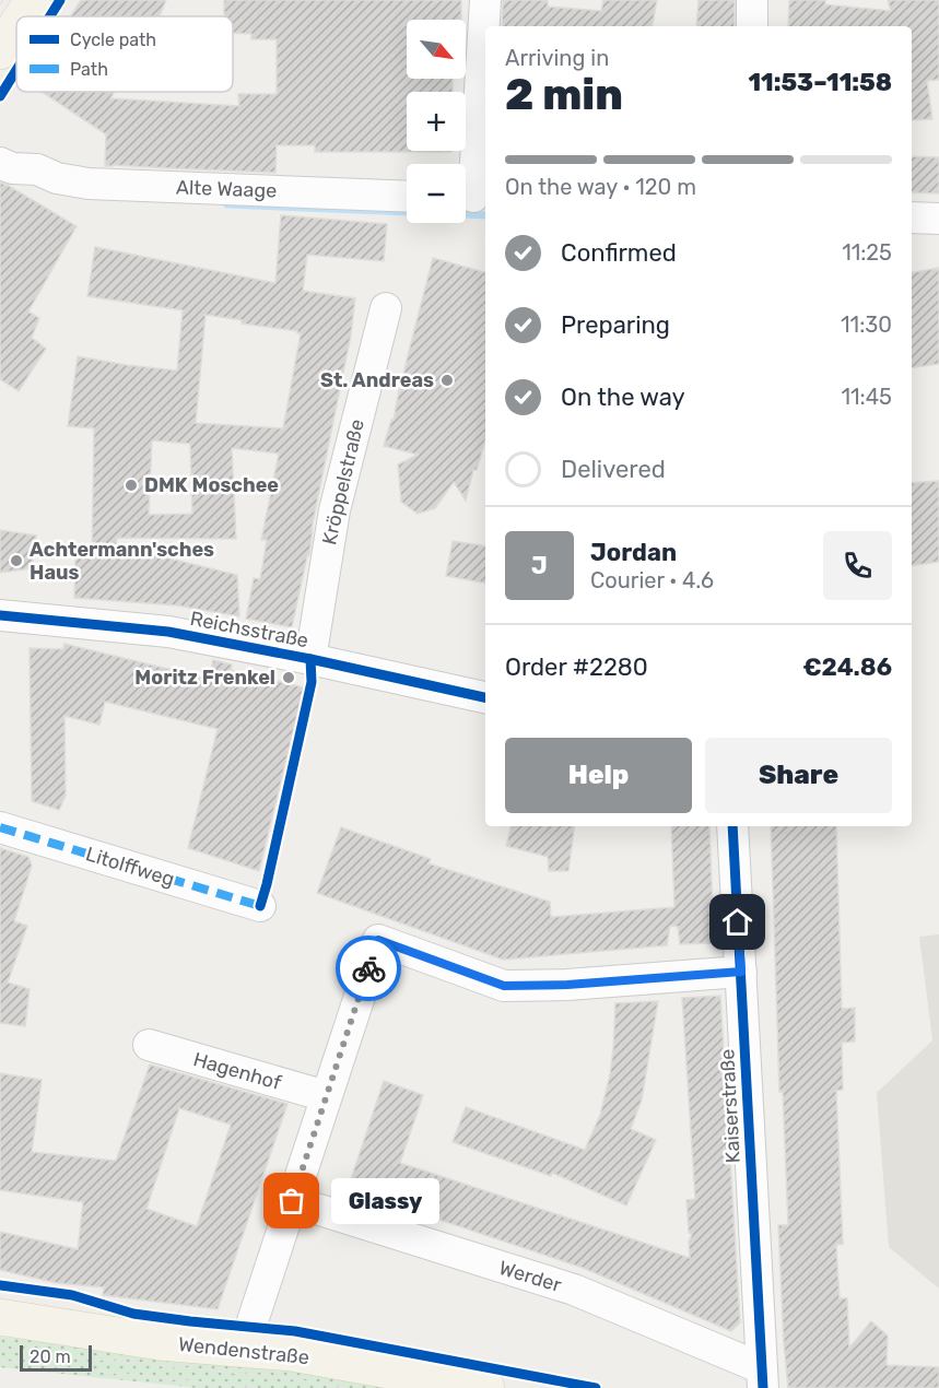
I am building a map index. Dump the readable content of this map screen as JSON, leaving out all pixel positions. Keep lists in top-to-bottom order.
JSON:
{
  "streets": {
    "main road": ["Wendenstraße"],
    "street": [
      "Alte Waage",
      "Kröppelstraße",
      "Reichsstraße",
      "Litolffweg",
      "Hagenhof",
      "Kaiserstraße",
      "Werder"
    ]
  },
  "crossings": [
    ["Kröppelstraße", "Reichsstraße"],
    ["Kaiserstraße", "Werder"]
  ],
  "places": [
    "St. Andreas",
    "DMK Moschee",
    "Achtermann'sches Haus",
    "Moritz Frenkel",
    "Glassy"
  ],
  "legend": ["Cycle path", "Path"],
  "scale_bar": "20 m",
  "north": "bottom right",
  "page": {
    "map_buttons": ["+", "−"],
    "heading": ["2 min", "Arriving in", "11:53–11:58"],
    "panel": [
      "Jordan",
      "Courier · 4.6",
      "Order #2280",
      "€24.86"
    ],
    "bar": "On the way · 120 m",
    "list": [
      ["Confirmed", "11:25"],
      ["Preparing", "11:30"],
      ["On the way", "11:45"],
      "Delivered"
    ],
    "round": "J",
    "buttons": ["Help", "Share"],
    "bubble": "Glassy",
    "scale": "20 m"
  }
}
